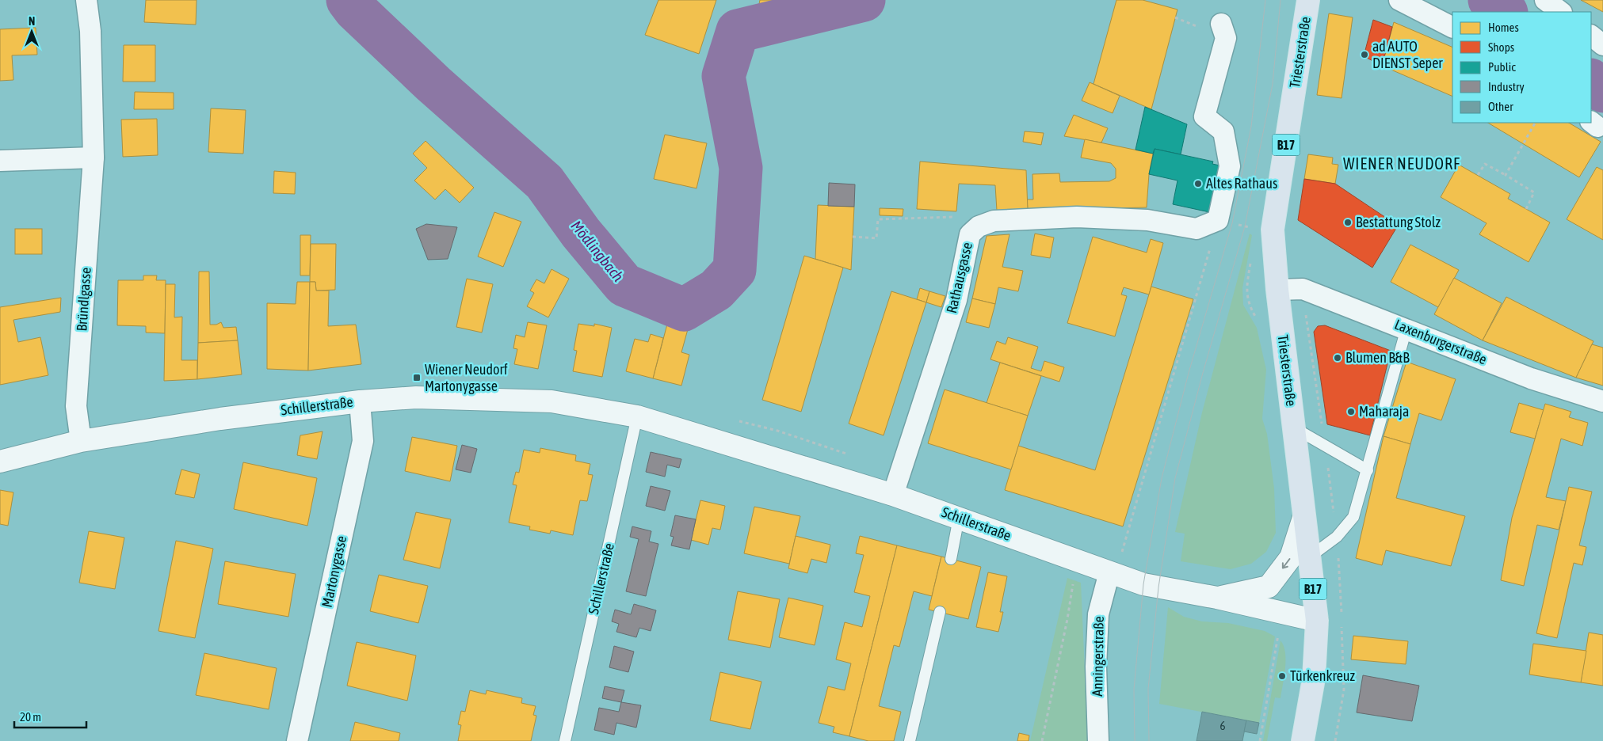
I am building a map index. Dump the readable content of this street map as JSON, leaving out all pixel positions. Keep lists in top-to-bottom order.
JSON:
{
  "streets": {
    "main road": ["Triesterstraße", "B17"],
    "street": [
      "Rathausgasse",
      "Bründlgasse",
      "Laxenburgerstraße",
      "Schillerstraße",
      "Martonygasse",
      "Anningerstraße"
    ]
  },
  "crossings": [
    ["Triesterstraße", "Laxenburgerstraße"],
    ["Triesterstraße", "Schillerstraße"],
    ["Rathausgasse", "Schillerstraße"],
    ["Bründlgasse", "Schillerstraße"],
    ["Schillerstraße", "Martonygasse"],
    ["Schillerstraße", "Anningerstraße"]
  ],
  "districts": ["WIENER NEUDORF"],
  "water": ["Mödlingbach"],
  "places": {
    "other": [
      "ad AUTO DIENST Seper",
      "Altes Rathaus",
      "Bestattung Stolz",
      "Blumen B&B",
      "Maharaja",
      "Türkenkreuz"
    ],
    "transit": ["Wiener Neudorf Martonygasse"]
  },
  "house_numbers": ["6"],
  "legend": [
    "Homes",
    "Shops",
    "Public",
    "Industry",
    "Other"
  ],
  "scale_bar": "20 m",
  "north": "top"
}
